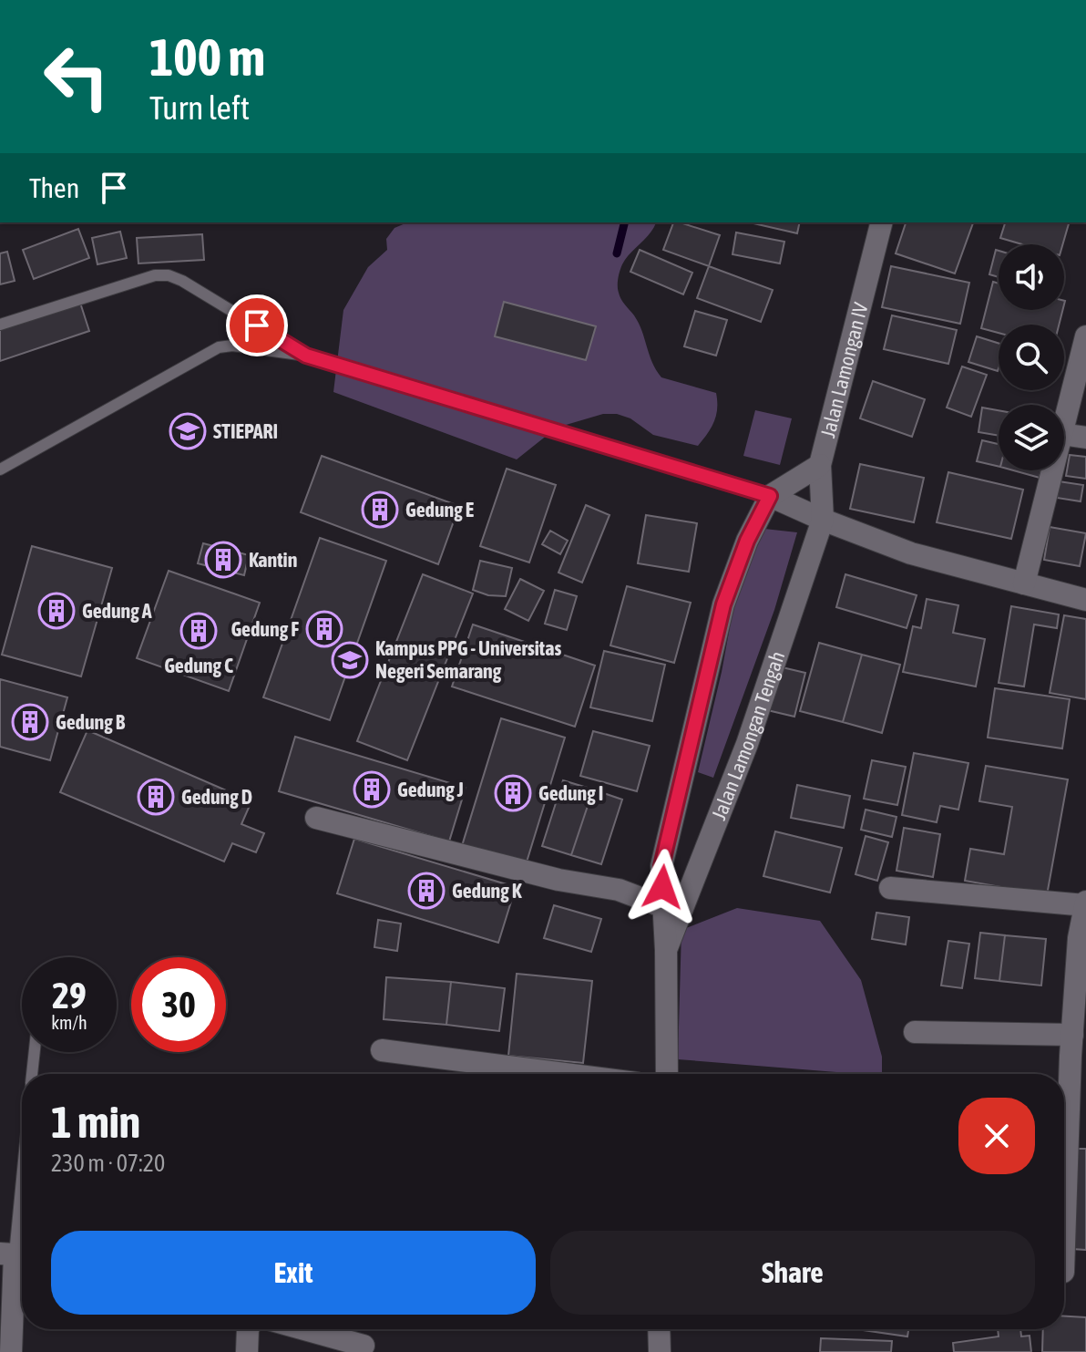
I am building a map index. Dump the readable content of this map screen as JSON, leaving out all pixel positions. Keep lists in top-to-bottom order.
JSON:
{
  "streets": {
    "street": ["Jalan Lamongan IV", "Jalan Lamongan Tengah"]
  },
  "crossings": [
    ["Jalan Lamongan IV", "Jalan Lamongan Tengah"]
  ],
  "places": {
    "school or university": ["STIEPARI", "Kampus PPG - Universitas Negeri Semarang"],
    "building": [
      "Gedung E",
      "Kantin",
      "Gedung A",
      "Gedung F",
      "Gedung C",
      "Gedung B",
      "Gedung J",
      "Gedung I",
      "Gedung D",
      "Gedung K"
    ]
  },
  "page": {
    "turn": ["100 m", "Turn left"],
    "then": "Then",
    "speed": "29 km/h",
    "limit": "30",
    "heading": ["1 min", "230 m · 07:20"],
    "buttons": ["Exit", "Share"]
  }
}
